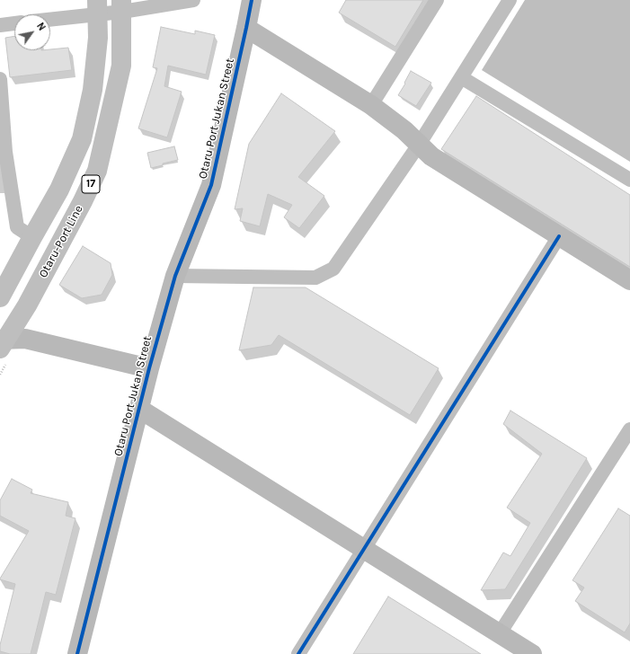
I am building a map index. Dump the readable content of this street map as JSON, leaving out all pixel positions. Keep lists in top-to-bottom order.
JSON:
{
  "streets": {
    "main road": ["17", "Otaru-Port Line"],
    "street": ["Otaru Port Jukan Street"]
  },
  "north": "top right"
}
